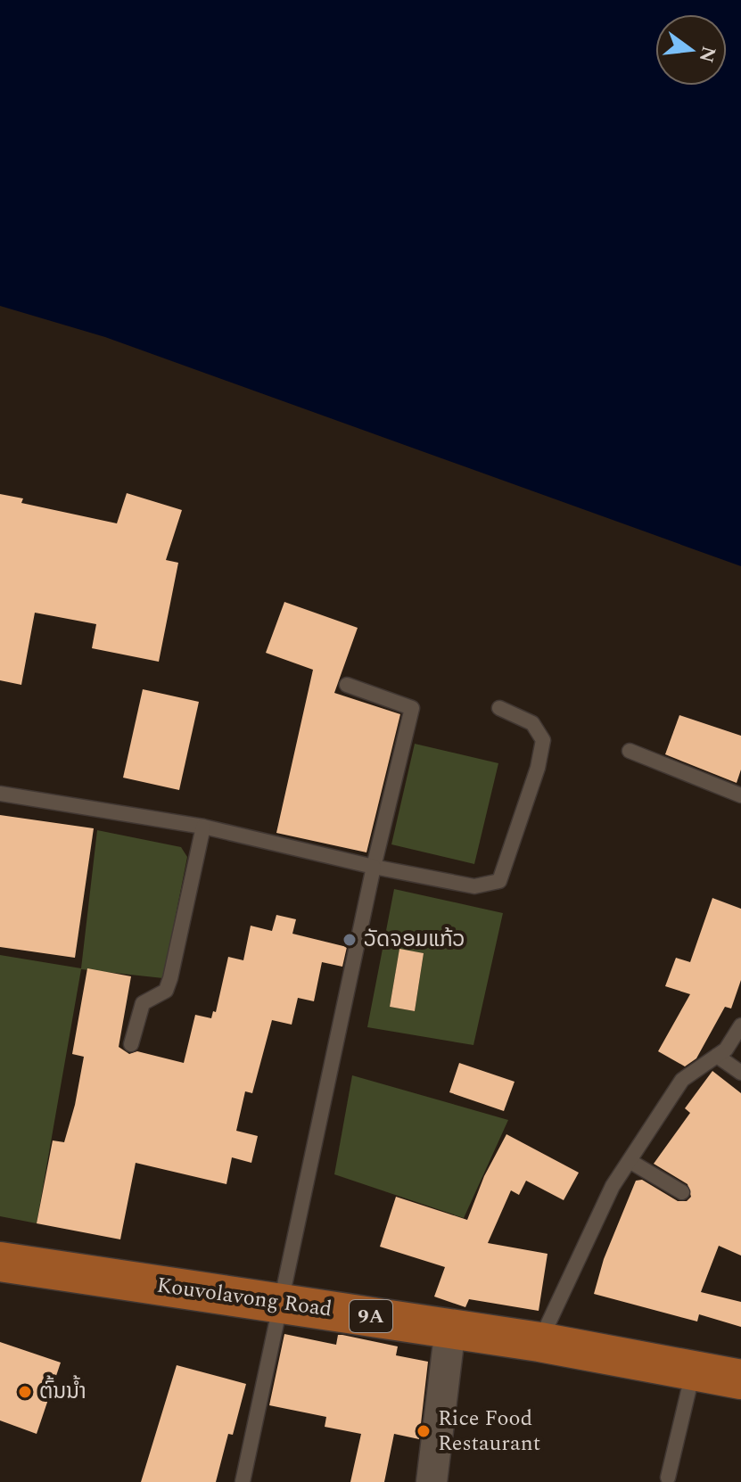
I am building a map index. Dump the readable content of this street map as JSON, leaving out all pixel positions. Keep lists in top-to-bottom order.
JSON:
{
  "streets": {
    "main road": ["Kouvolavong Road", "9A"]
  },
  "places": ["ວັດຈອມແກ້ວ", "ຕົ້ນນໍ້າ", "Rice Food Restaurant"],
  "north": "right"
}
